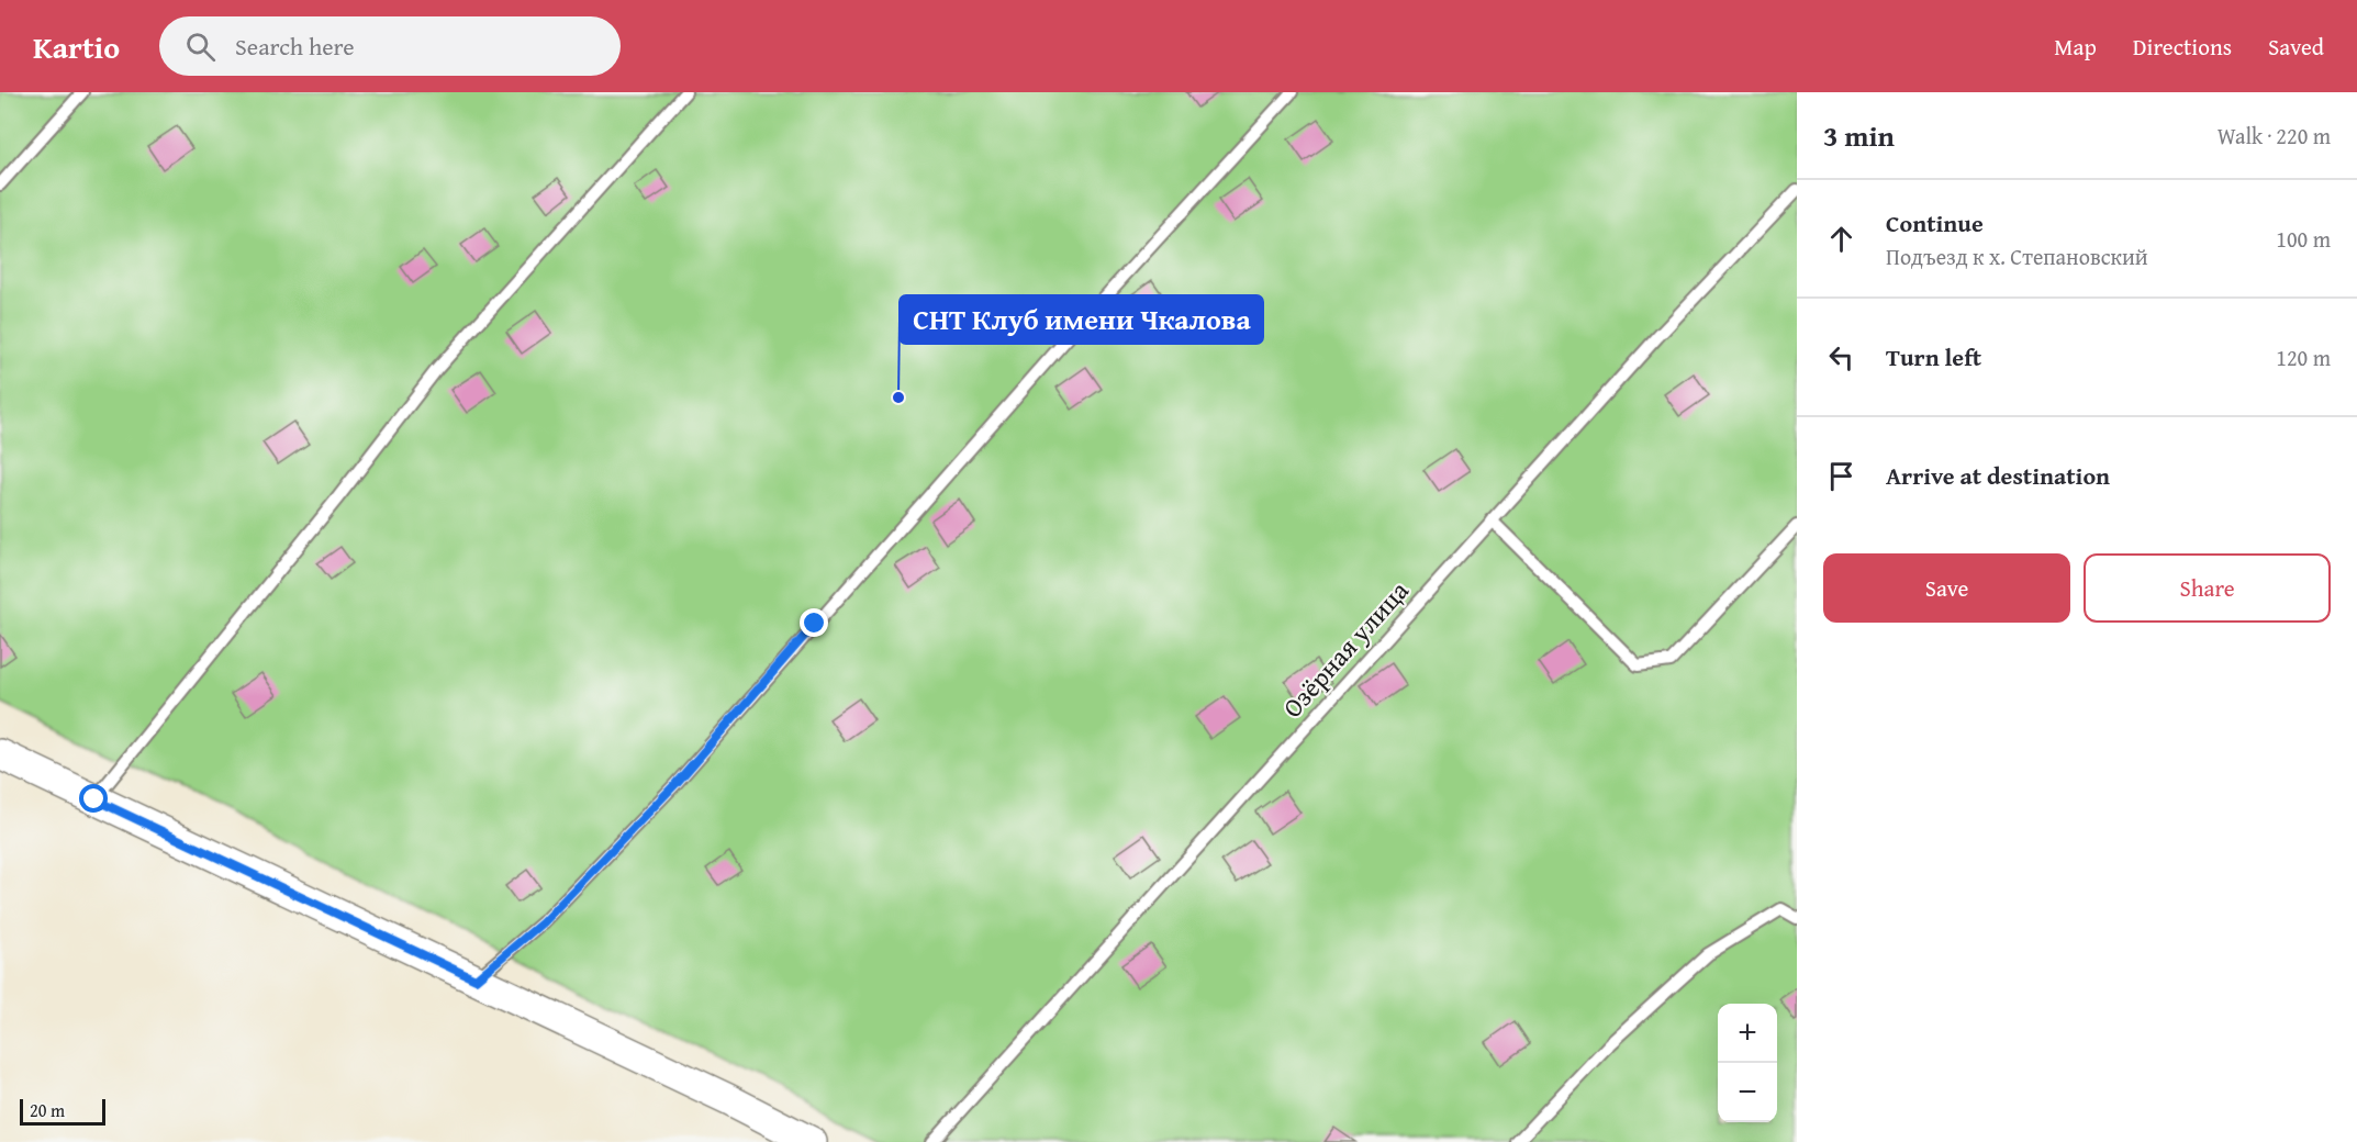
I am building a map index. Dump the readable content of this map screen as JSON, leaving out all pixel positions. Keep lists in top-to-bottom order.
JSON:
{
  "streets": {
    "lane": ["Озёрная улица"]
  },
  "places": ["СНТ Клуб имени Чкалова"],
  "scale_bar": "20 m",
  "page": {
    "header": "Kartio",
    "search": "Search here",
    "nav": ["Map", "Directions", "Saved"],
    "heading": ["3 min", "Walk · 220 m"],
    "list": [
      ["Continue", "Подъезд к х. Степановский", "100 m"],
      ["Turn left", "120 m"],
      "Arrive at destination"
    ],
    "buttons": ["Save", "Share"],
    "map_buttons": ["+", "−"],
    "scale": "20 m"
  }
}
